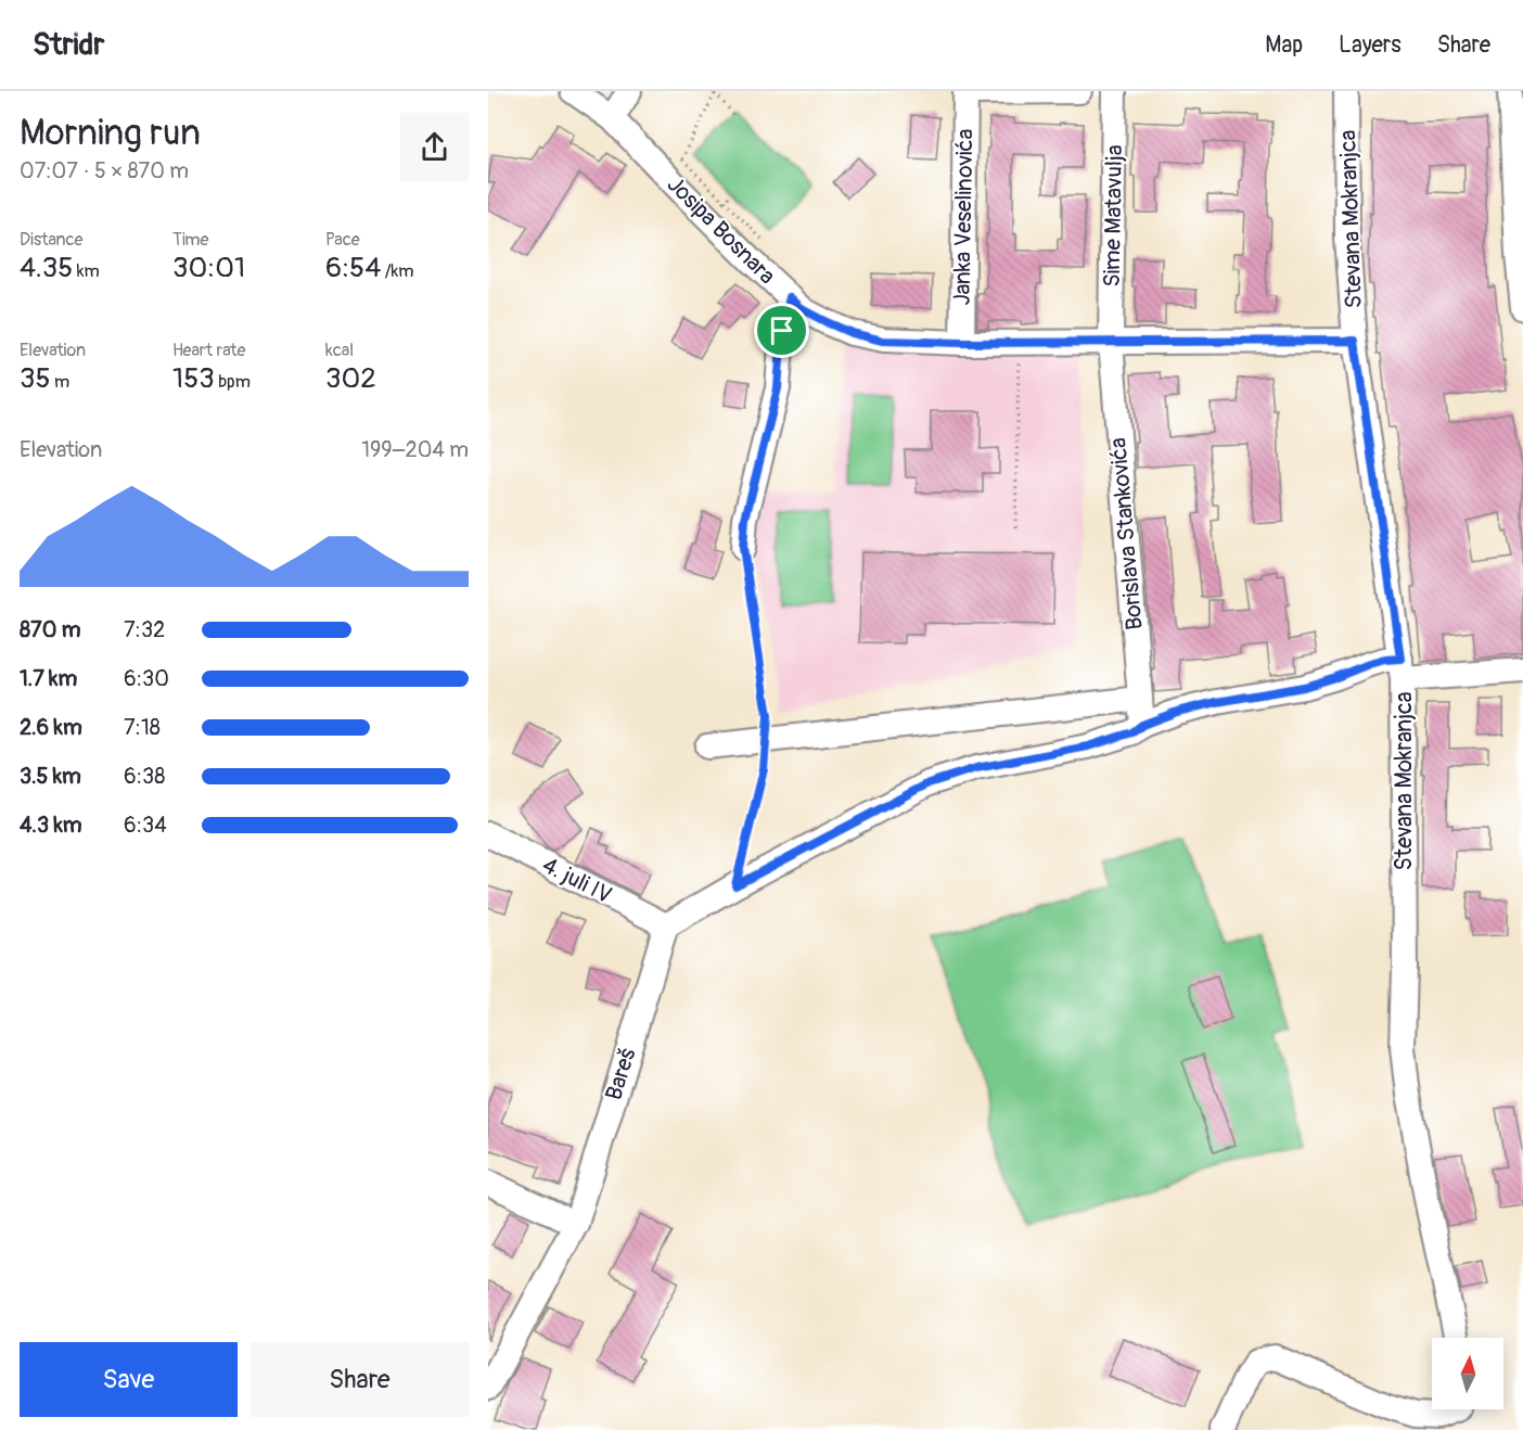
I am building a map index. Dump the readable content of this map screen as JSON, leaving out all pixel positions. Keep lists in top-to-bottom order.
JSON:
{
  "streets": {
    "street": [
      "Sime Matavulja",
      "Janka Veselinovića",
      "Stevana Mokranjca",
      "Josipa Bosnara",
      "Borislava Stankovića",
      "4. juli IV",
      "Bareš"
    ]
  },
  "crossings": [
    ["Sime Matavulja", "Josipa Bosnara"],
    ["Sime Matavulja", "Borislava Stankovića"],
    ["Janka Veselinovića", "Josipa Bosnara"],
    ["Stevana Mokranjca", "Josipa Bosnara"],
    ["Josipa Bosnara", "Borislava Stankovića"],
    ["4. juli IV", "Bareš"]
  ],
  "north": "top",
  "page": {
    "header": "Stridr",
    "nav": ["Map", "Layers", "Share"],
    "heading": ["Morning run", "07:07 · 5 × 870 m"],
    "stats": [
      ["Distance", "4.35 km"],
      ["Time", "30:01"],
      ["Pace", "6:54 /km"],
      ["Elevation", "35 m"],
      ["Heart rate", "153 bpm"],
      ["kcal", "302"]
    ],
    "chart": ["Elevation", "199–204 m"],
    "list": [
      {
        "name": "870 m",
        "note": "7:32"
      },
      {
        "name": "1.7 km",
        "note": "6:30"
      },
      {
        "name": "2.6 km",
        "note": "7:18"
      },
      {
        "name": "3.5 km",
        "note": "6:38"
      },
      {
        "name": "4.3 km",
        "note": "6:34"
      }
    ],
    "buttons": ["Save", "Share"]
  }
}
